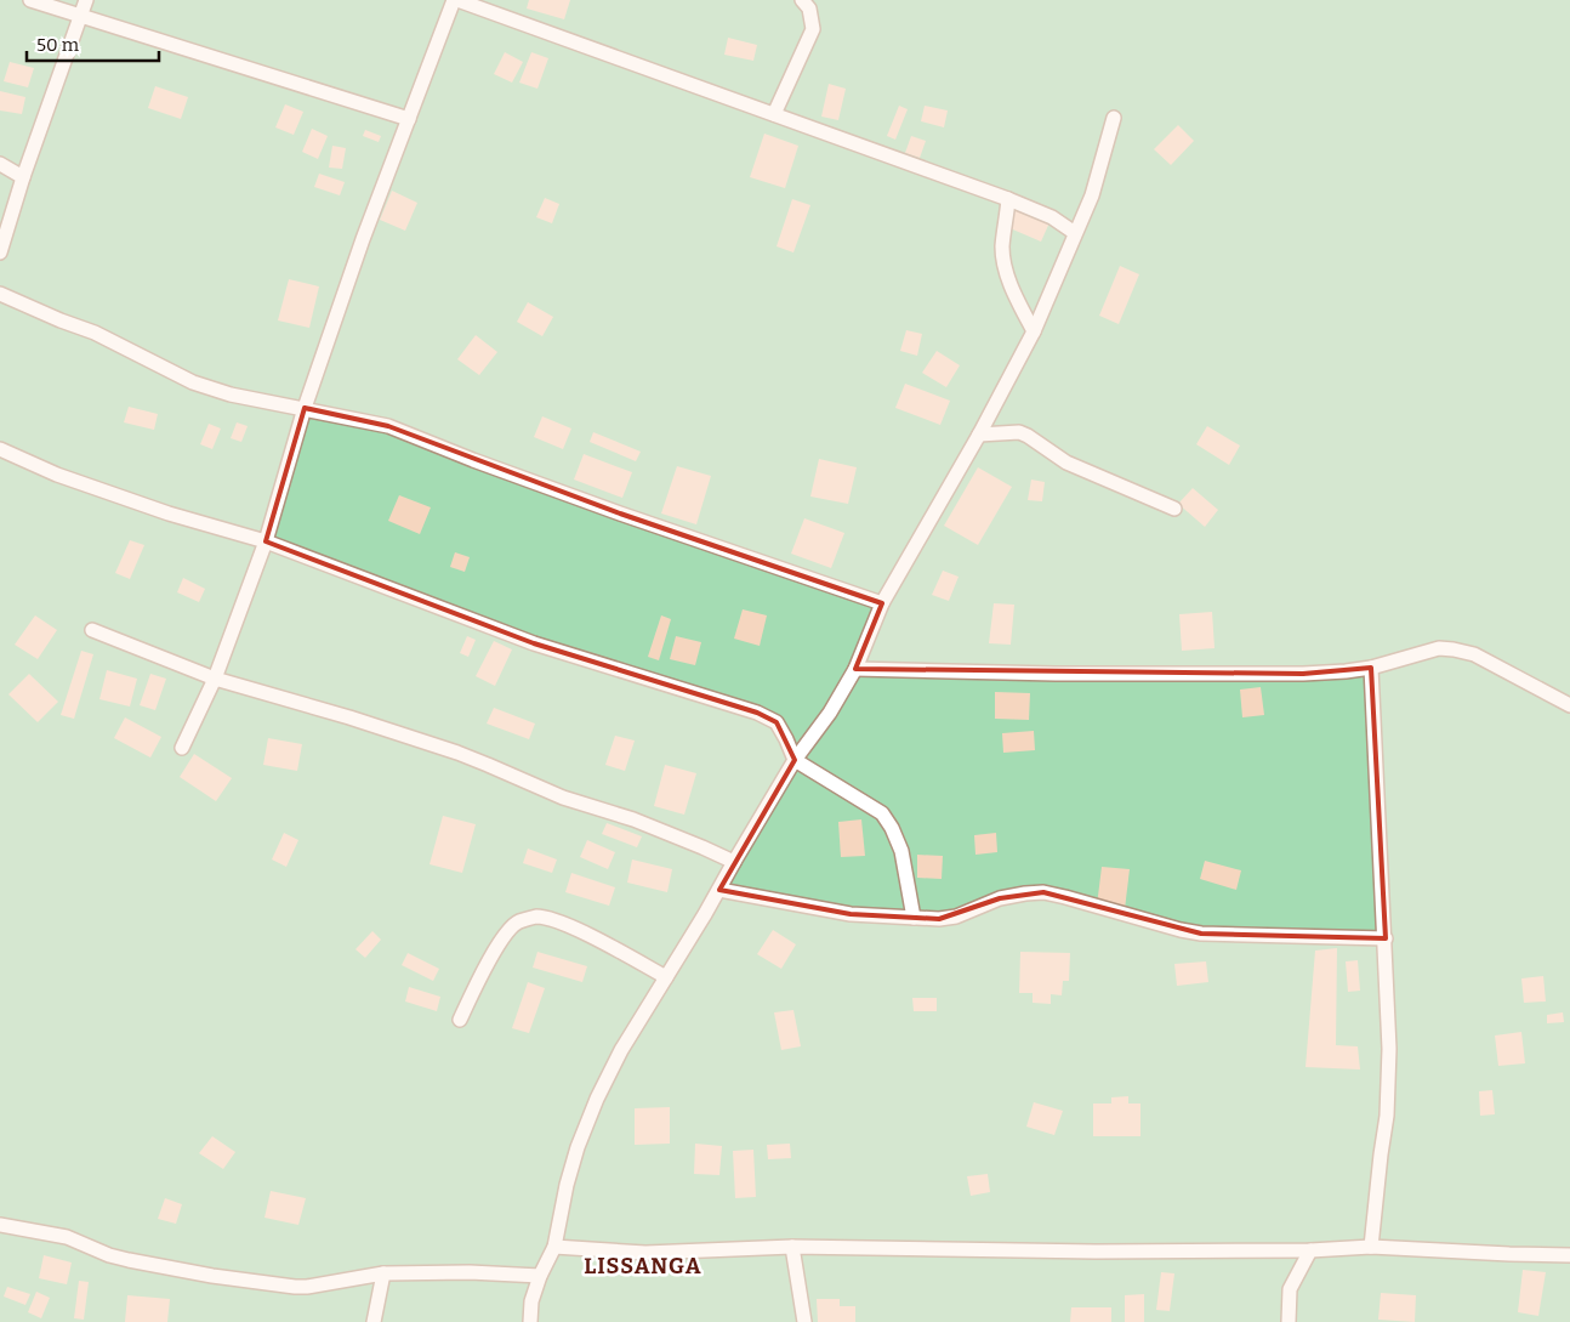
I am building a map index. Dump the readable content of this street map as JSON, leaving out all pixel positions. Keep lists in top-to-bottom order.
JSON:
{
  "districts": ["LISSANGA"],
  "scale_bar": "50 m"
}
